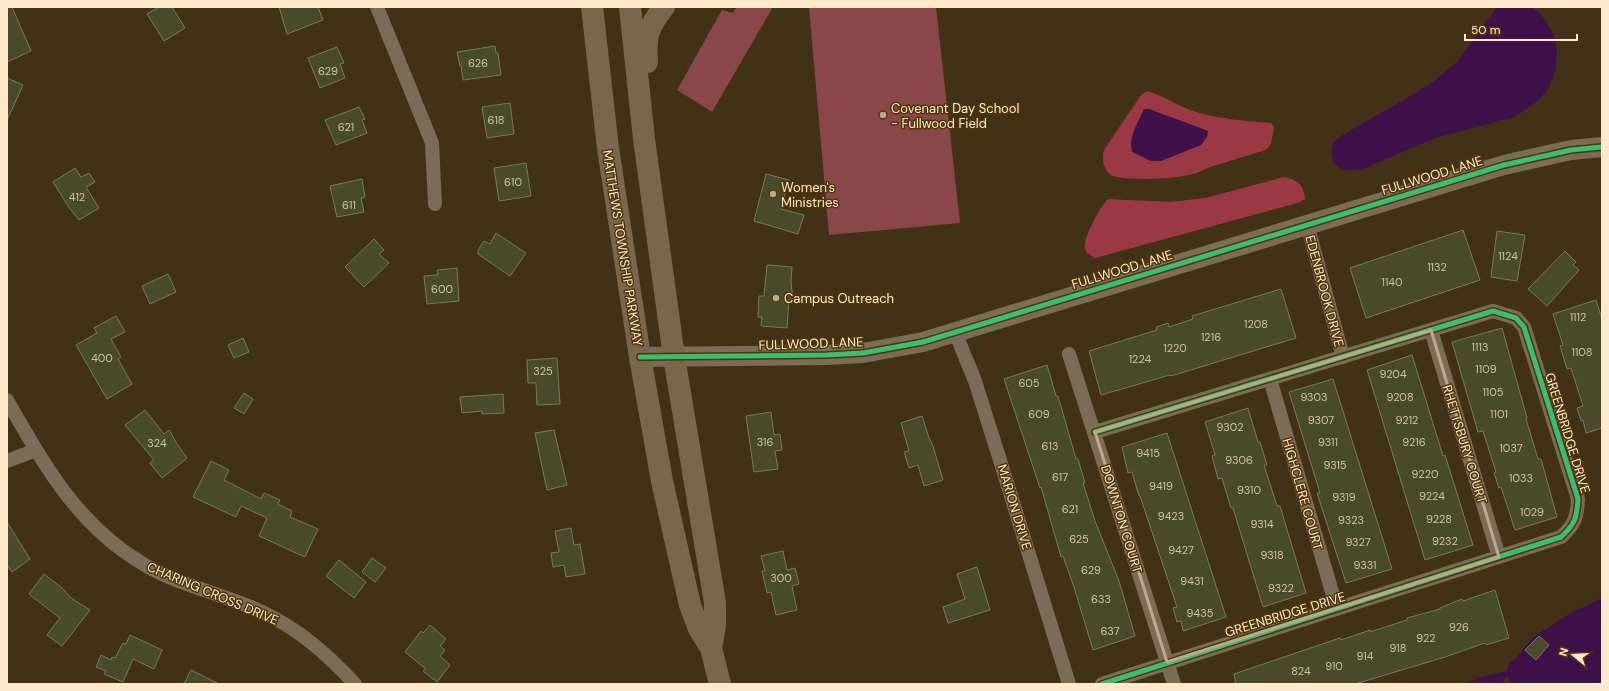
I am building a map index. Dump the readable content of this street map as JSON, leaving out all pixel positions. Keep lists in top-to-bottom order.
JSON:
{
  "streets": {
    "main road": ["MATTHEWS TOWNSHIP PARKWAY"],
    "street": [
      "FULLWOOD LANE",
      "EDENBROOK DRIVE",
      "GREENBRIDGE DRIVE",
      "RHETTSBURY COURT",
      "HIGHCLERE COURT",
      "MARION DRIVE",
      "DOWNTON COURT",
      "CHARING CROSS DRIVE"
    ]
  },
  "crossings": [
    ["FULLWOOD LANE", "MATTHEWS TOWNSHIP PARKWAY"],
    ["FULLWOOD LANE", "EDENBROOK DRIVE"],
    ["FULLWOOD LANE", "MARION DRIVE"],
    ["EDENBROOK DRIVE", "GREENBRIDGE DRIVE"],
    ["GREENBRIDGE DRIVE", "RHETTSBURY COURT"],
    ["GREENBRIDGE DRIVE", "HIGHCLERE COURT"],
    ["GREENBRIDGE DRIVE", "DOWNTON COURT"]
  ],
  "places": ["Covenant Day School - Fullwood Field", "Women's Ministries", "Campus Outreach"],
  "house_numbers": [
    "626",
    "629",
    "618",
    "621",
    "610",
    "412",
    "611",
    "1124",
    "1132",
    "1140",
    "600",
    "1112",
    "1208",
    "1216",
    "1113",
    "1220",
    "1108",
    "400",
    "1224",
    "1109",
    "325",
    "9204",
    "605",
    "1105",
    "9303",
    "9208",
    "609",
    "1101",
    "9307",
    "9212",
    "9302",
    "316",
    "9311",
    "9216",
    "324",
    "613",
    "1037",
    "9415",
    "9306",
    "9315",
    "9220",
    "617",
    "1033",
    "9419",
    "9310",
    "9224",
    "9319",
    "621",
    "1029",
    "9423",
    "9228",
    "9323",
    "9314",
    "625",
    "9232",
    "9327",
    "9427",
    "9318",
    "9331",
    "629",
    "300",
    "9431",
    "9322",
    "633",
    "9435",
    "926",
    "637",
    "922",
    "918",
    "914",
    "910",
    "824"
  ],
  "scale_bar": "50 m",
  "north": "left"
}
